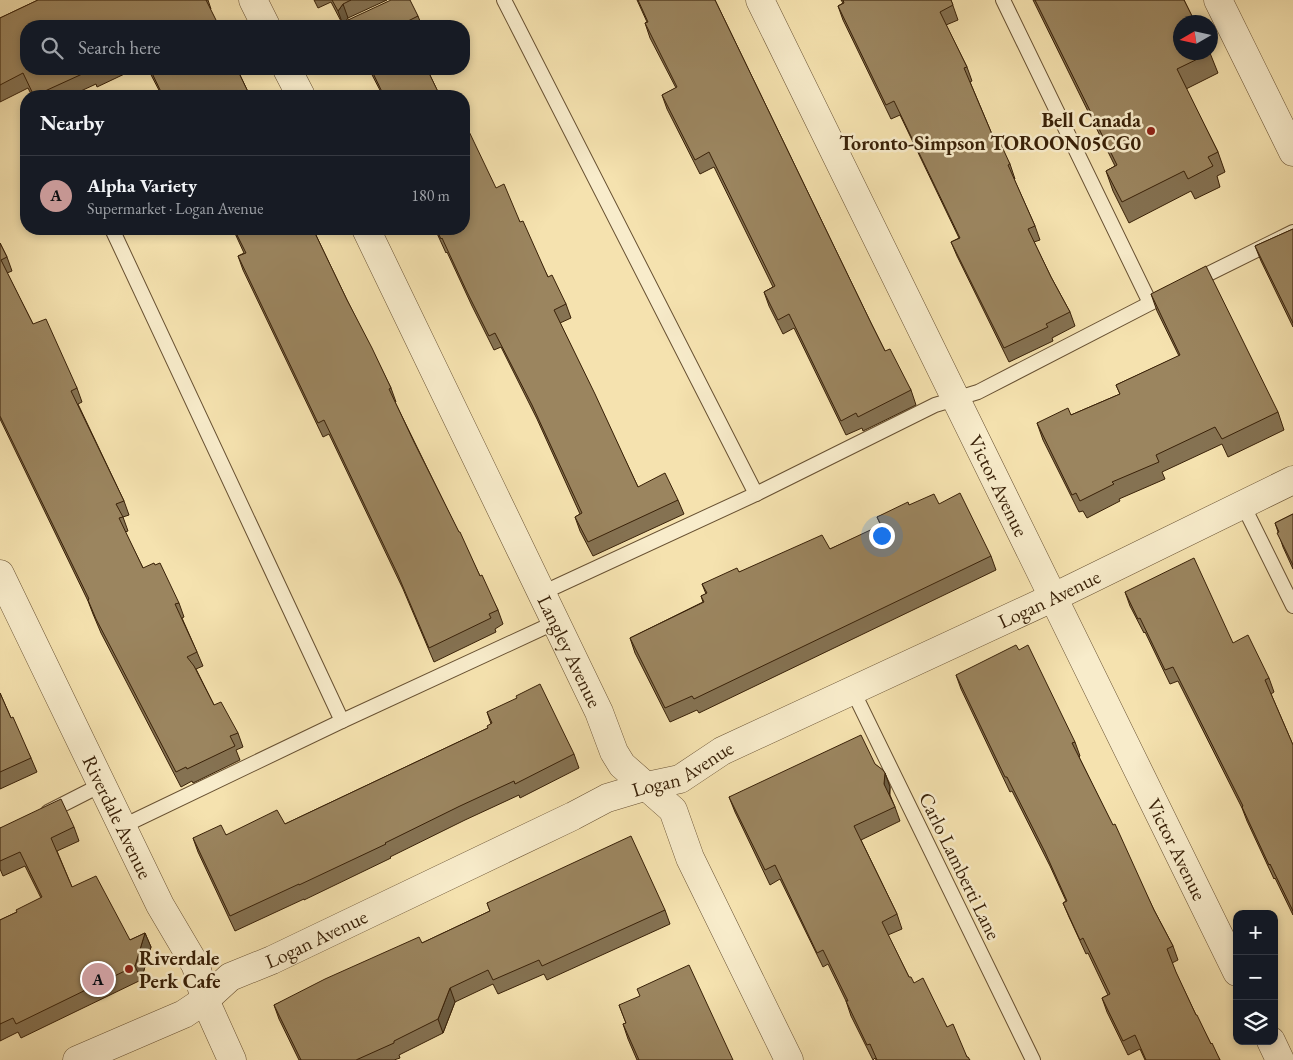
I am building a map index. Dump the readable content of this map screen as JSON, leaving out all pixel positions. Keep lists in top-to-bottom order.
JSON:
{
  "streets": {
    "street": [
      "Victor Avenue",
      "Logan Avenue",
      "Langley Avenue",
      "Riverdale Avenue"
    ],
    "lane": ["Carlo Lamberti Lane"]
  },
  "crossings": [
    ["Victor Avenue", "Logan Avenue"],
    ["Logan Avenue", "Langley Avenue"],
    ["Logan Avenue", "Riverdale Avenue"],
    ["Logan Avenue", "Carlo Lamberti Lane"]
  ],
  "places": ["Bell Canada Toronto-Simpson TOROON05CG0", "Riverdale Perk Cafe"],
  "north": "left",
  "page": {
    "search": "Search here",
    "heading": "Nearby",
    "list": [
      {
        "mark": "A",
        "name": "Alpha Variety",
        "note": "Supermarket · Logan Avenue",
        "value": "180 m"
      }
    ],
    "map_buttons": ["+", "−"],
    "pins": "A"
  }
}
